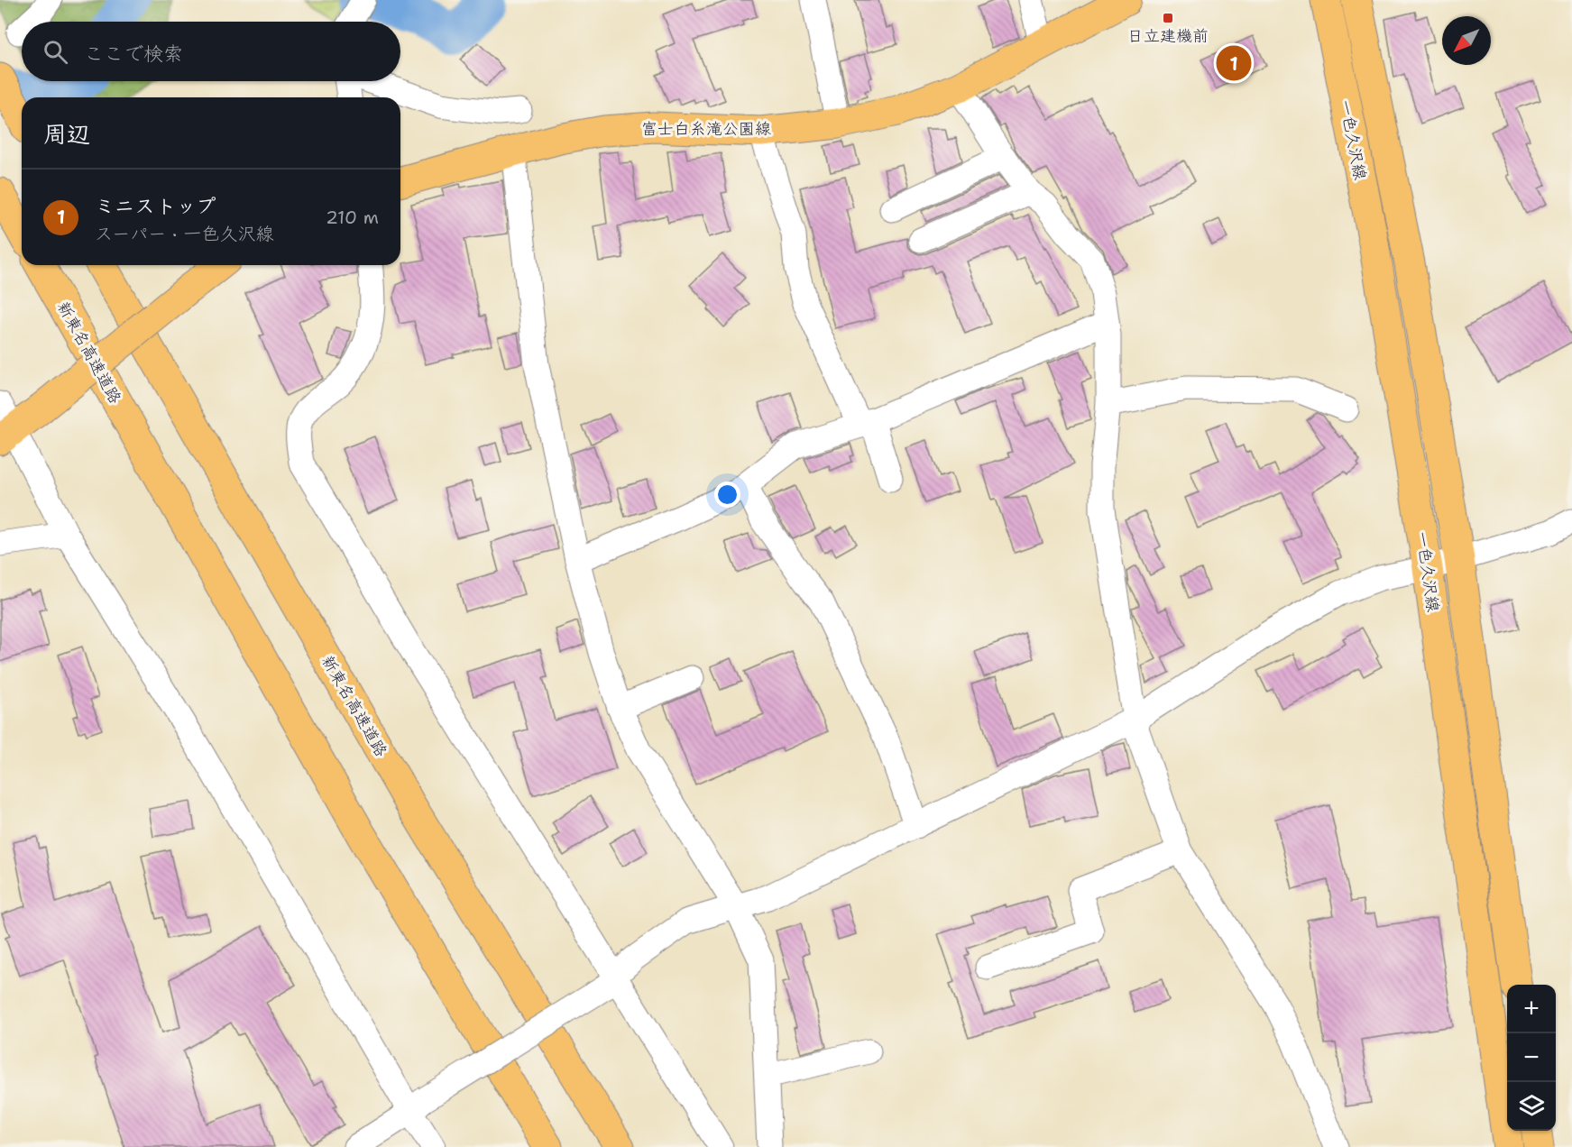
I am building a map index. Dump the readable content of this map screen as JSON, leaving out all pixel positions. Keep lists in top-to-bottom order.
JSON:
{
  "streets": {
    "main road": ["富士白糸滝公園線", "一色久沢線", "新東名高速道路"]
  },
  "places": {
    "transit": ["日立建機前"]
  },
  "north": "bottom left",
  "page": {
    "search": "ここで検索",
    "pins": "1",
    "heading": "周辺",
    "list": [
      {
        "mark": "1",
        "name": "ミニストップ",
        "note": "スーパー · 一色久沢線",
        "value": "210 m"
      }
    ],
    "map_buttons": ["+", "−"]
  }
}
